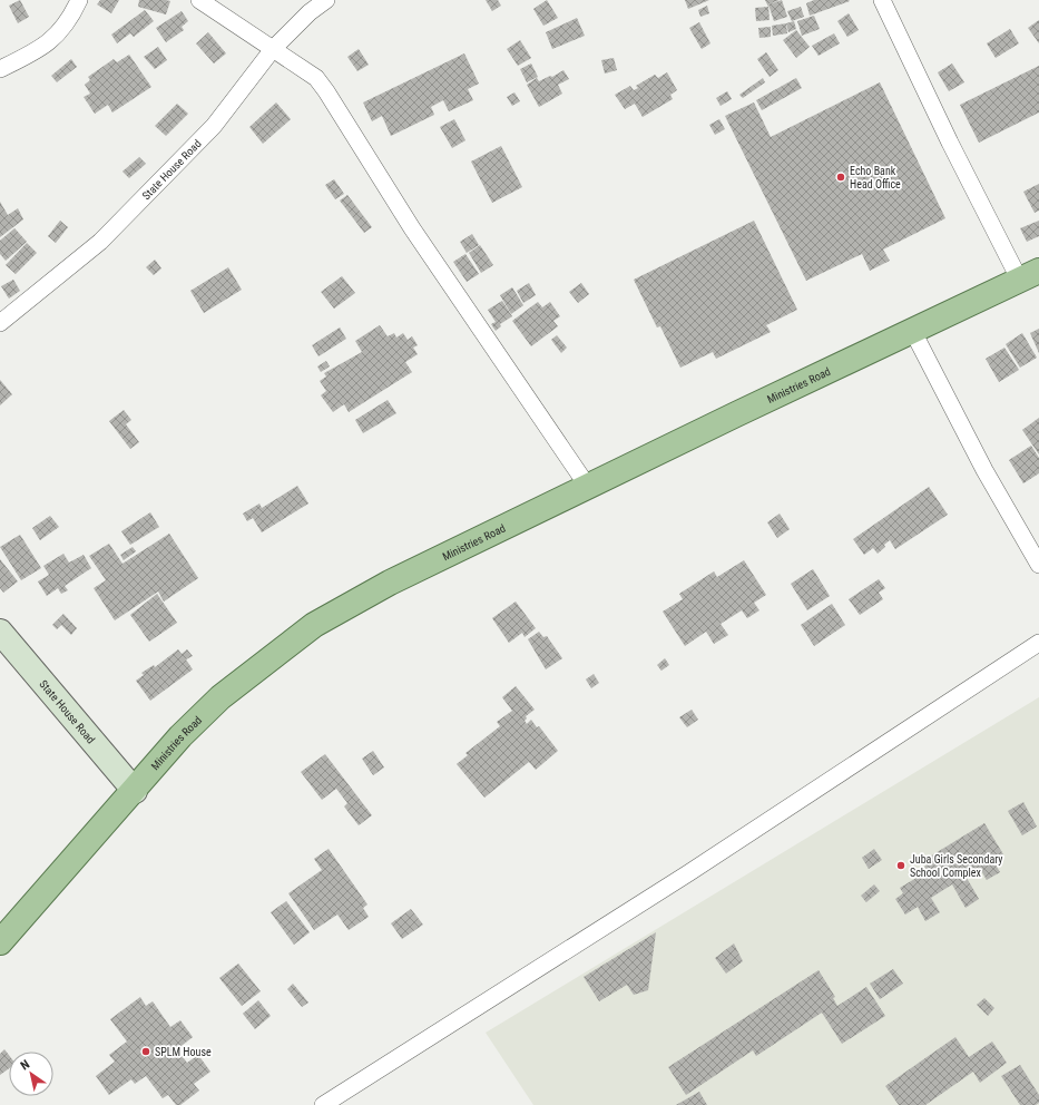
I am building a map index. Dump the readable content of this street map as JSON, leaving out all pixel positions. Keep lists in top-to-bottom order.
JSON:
{
  "streets": {
    "main road": ["State House Road", "Ministries Road"]
  },
  "crossings": [
    ["State House Road", "Ministries Road"]
  ],
  "places": ["Echo Bank Head Office", "Juba Girls Secondary School Complex", "SPLM House"],
  "north": "top left"
}
